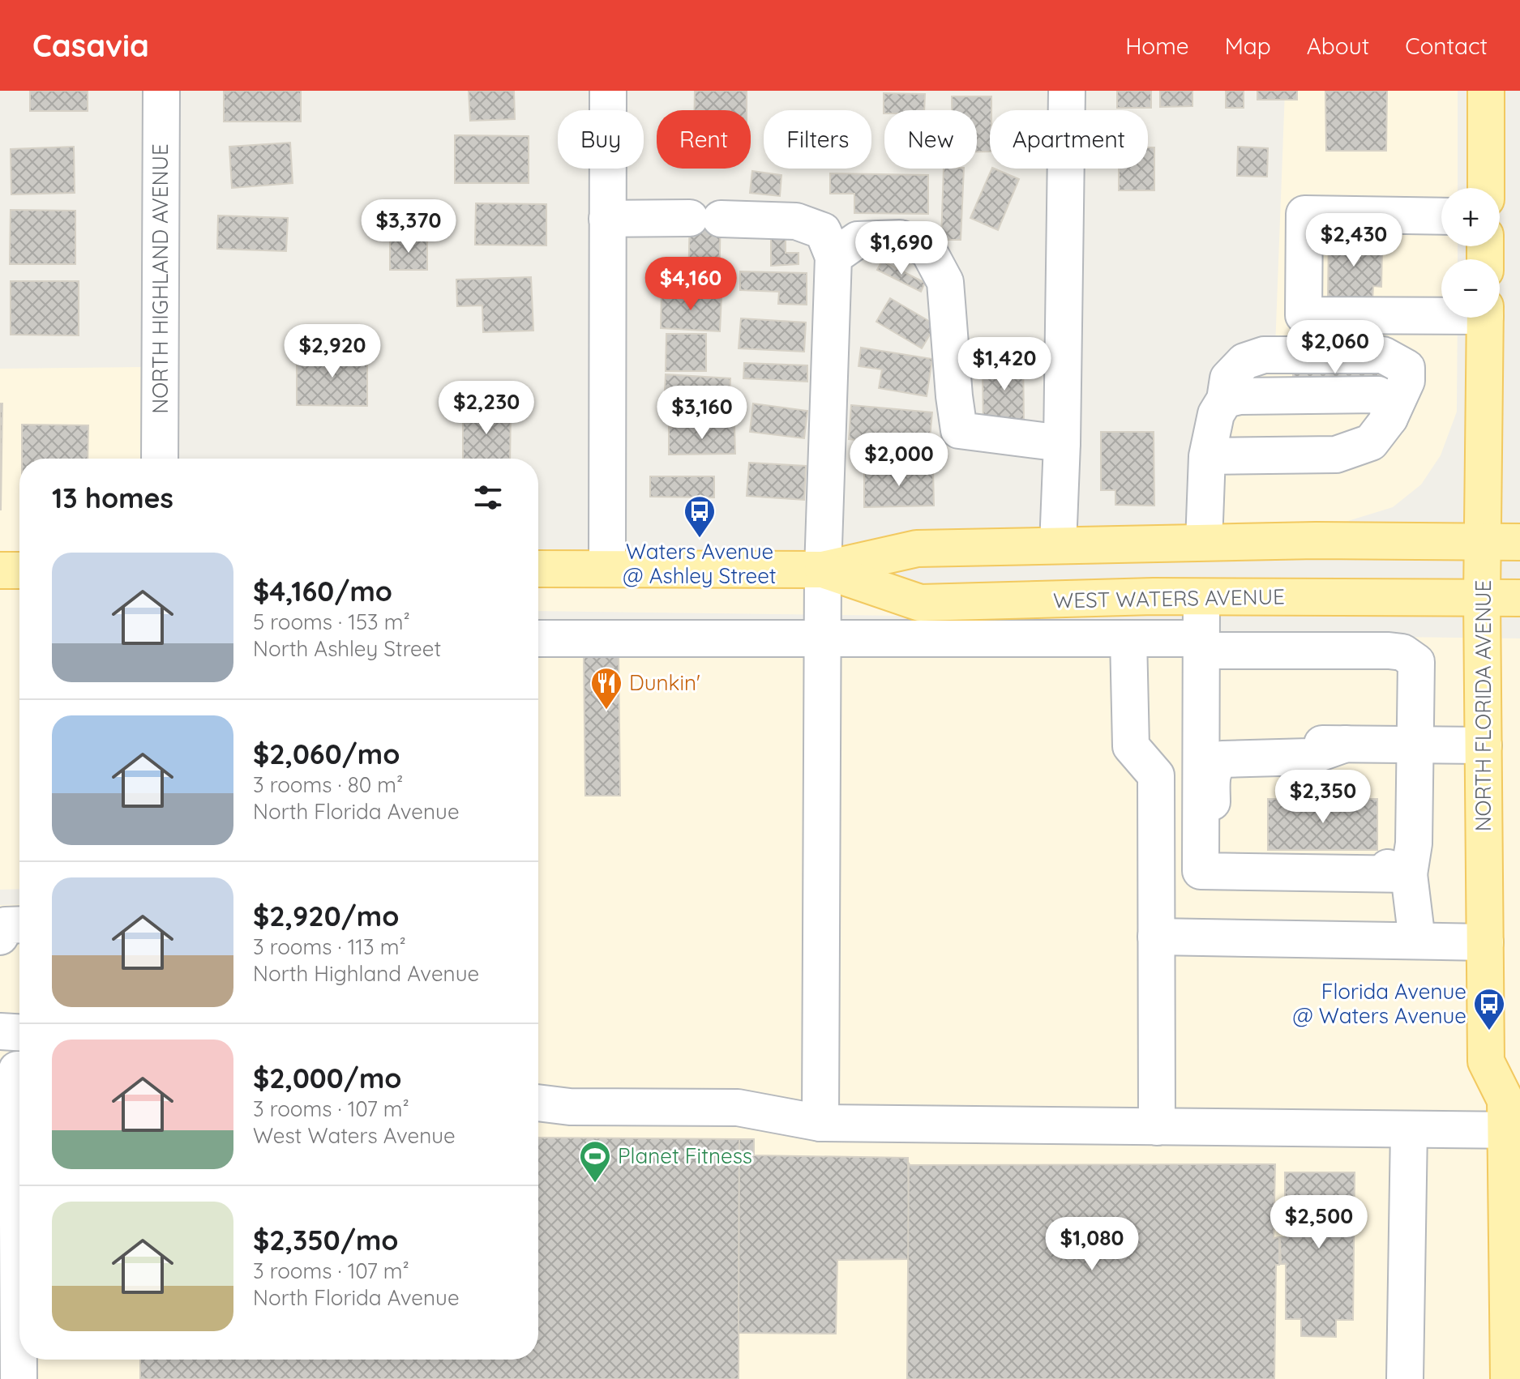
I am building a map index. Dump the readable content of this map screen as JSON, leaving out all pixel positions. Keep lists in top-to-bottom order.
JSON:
{
  "streets": {
    "main road": ["WEST WATERS AVENUE", "NORTH FLORIDA AVENUE"],
    "street": ["NORTH HIGHLAND AVENUE"]
  },
  "crossings": [
    ["WEST WATERS AVENUE", "NORTH FLORIDA AVENUE"]
  ],
  "places": {
    "bus stop": ["Waters Avenue @ Ashley Street", "Florida Avenue @ Waters Avenue"],
    "restaurant": ["Dunkin'"],
    "sports": ["Planet Fitness"]
  },
  "page": {
    "header": "Casavia",
    "nav": [
      "Home",
      "Map",
      "About",
      "Contact"
    ],
    "chip": [
      "Buy",
      "Rent",
      "Filters",
      "New",
      "Apartment"
    ],
    "map_buttons": ["+", "−"],
    "price": [
      "$3,370",
      "$2,430",
      "$1,690",
      "$4,160",
      "$2,060",
      "$2,920",
      "$1,420",
      "$2,230",
      "$3,160",
      "$2,000",
      "$2,350",
      "$2,500",
      "$1,080"
    ],
    "heading": "13 homes",
    "list": [
      {
        "name": "$4,160/mo",
        "note": "5 rooms · 153 m² · North Ashley Street"
      },
      {
        "name": "$2,060/mo",
        "note": "3 rooms · 80 m² · North Florida Avenue"
      },
      {
        "name": "$2,920/mo",
        "note": "3 rooms · 113 m² · North Highland Avenue"
      },
      {
        "name": "$2,000/mo",
        "note": "3 rooms · 107 m² · West Waters Avenue"
      },
      {
        "name": "$2,350/mo",
        "note": "3 rooms · 107 m² · North Florida Avenue"
      }
    ]
  }
}
